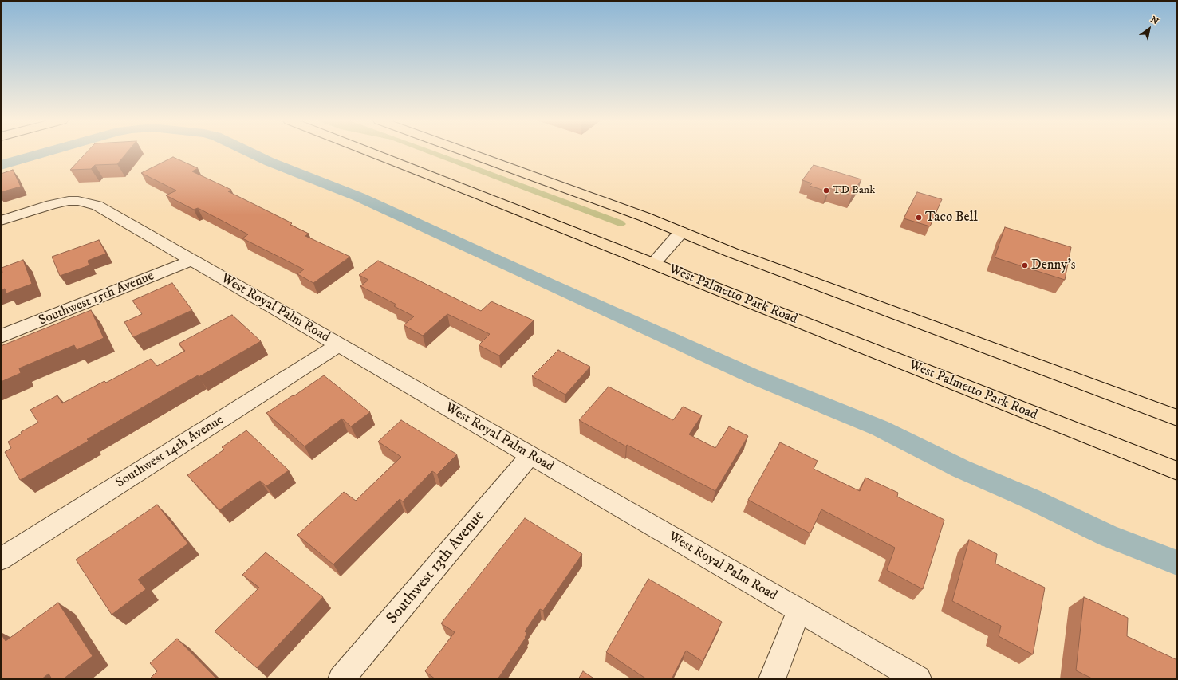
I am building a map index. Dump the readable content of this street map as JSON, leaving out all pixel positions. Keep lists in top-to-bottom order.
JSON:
{
  "streets": {
    "main road": ["West Palmetto Park Road"],
    "street": [
      "Southwest 15th Avenue",
      "West Royal Palm Road",
      "Southwest 14th Avenue",
      "Southwest 13th Avenue"
    ]
  },
  "crossings": [
    ["Southwest 15th Avenue", "West Royal Palm Road"],
    ["West Royal Palm Road", "Southwest 14th Avenue"],
    ["West Royal Palm Road", "Southwest 13th Avenue"]
  ],
  "places": ["TD Bank", "Taco Bell", "Denny's"],
  "north": "top right"
}
